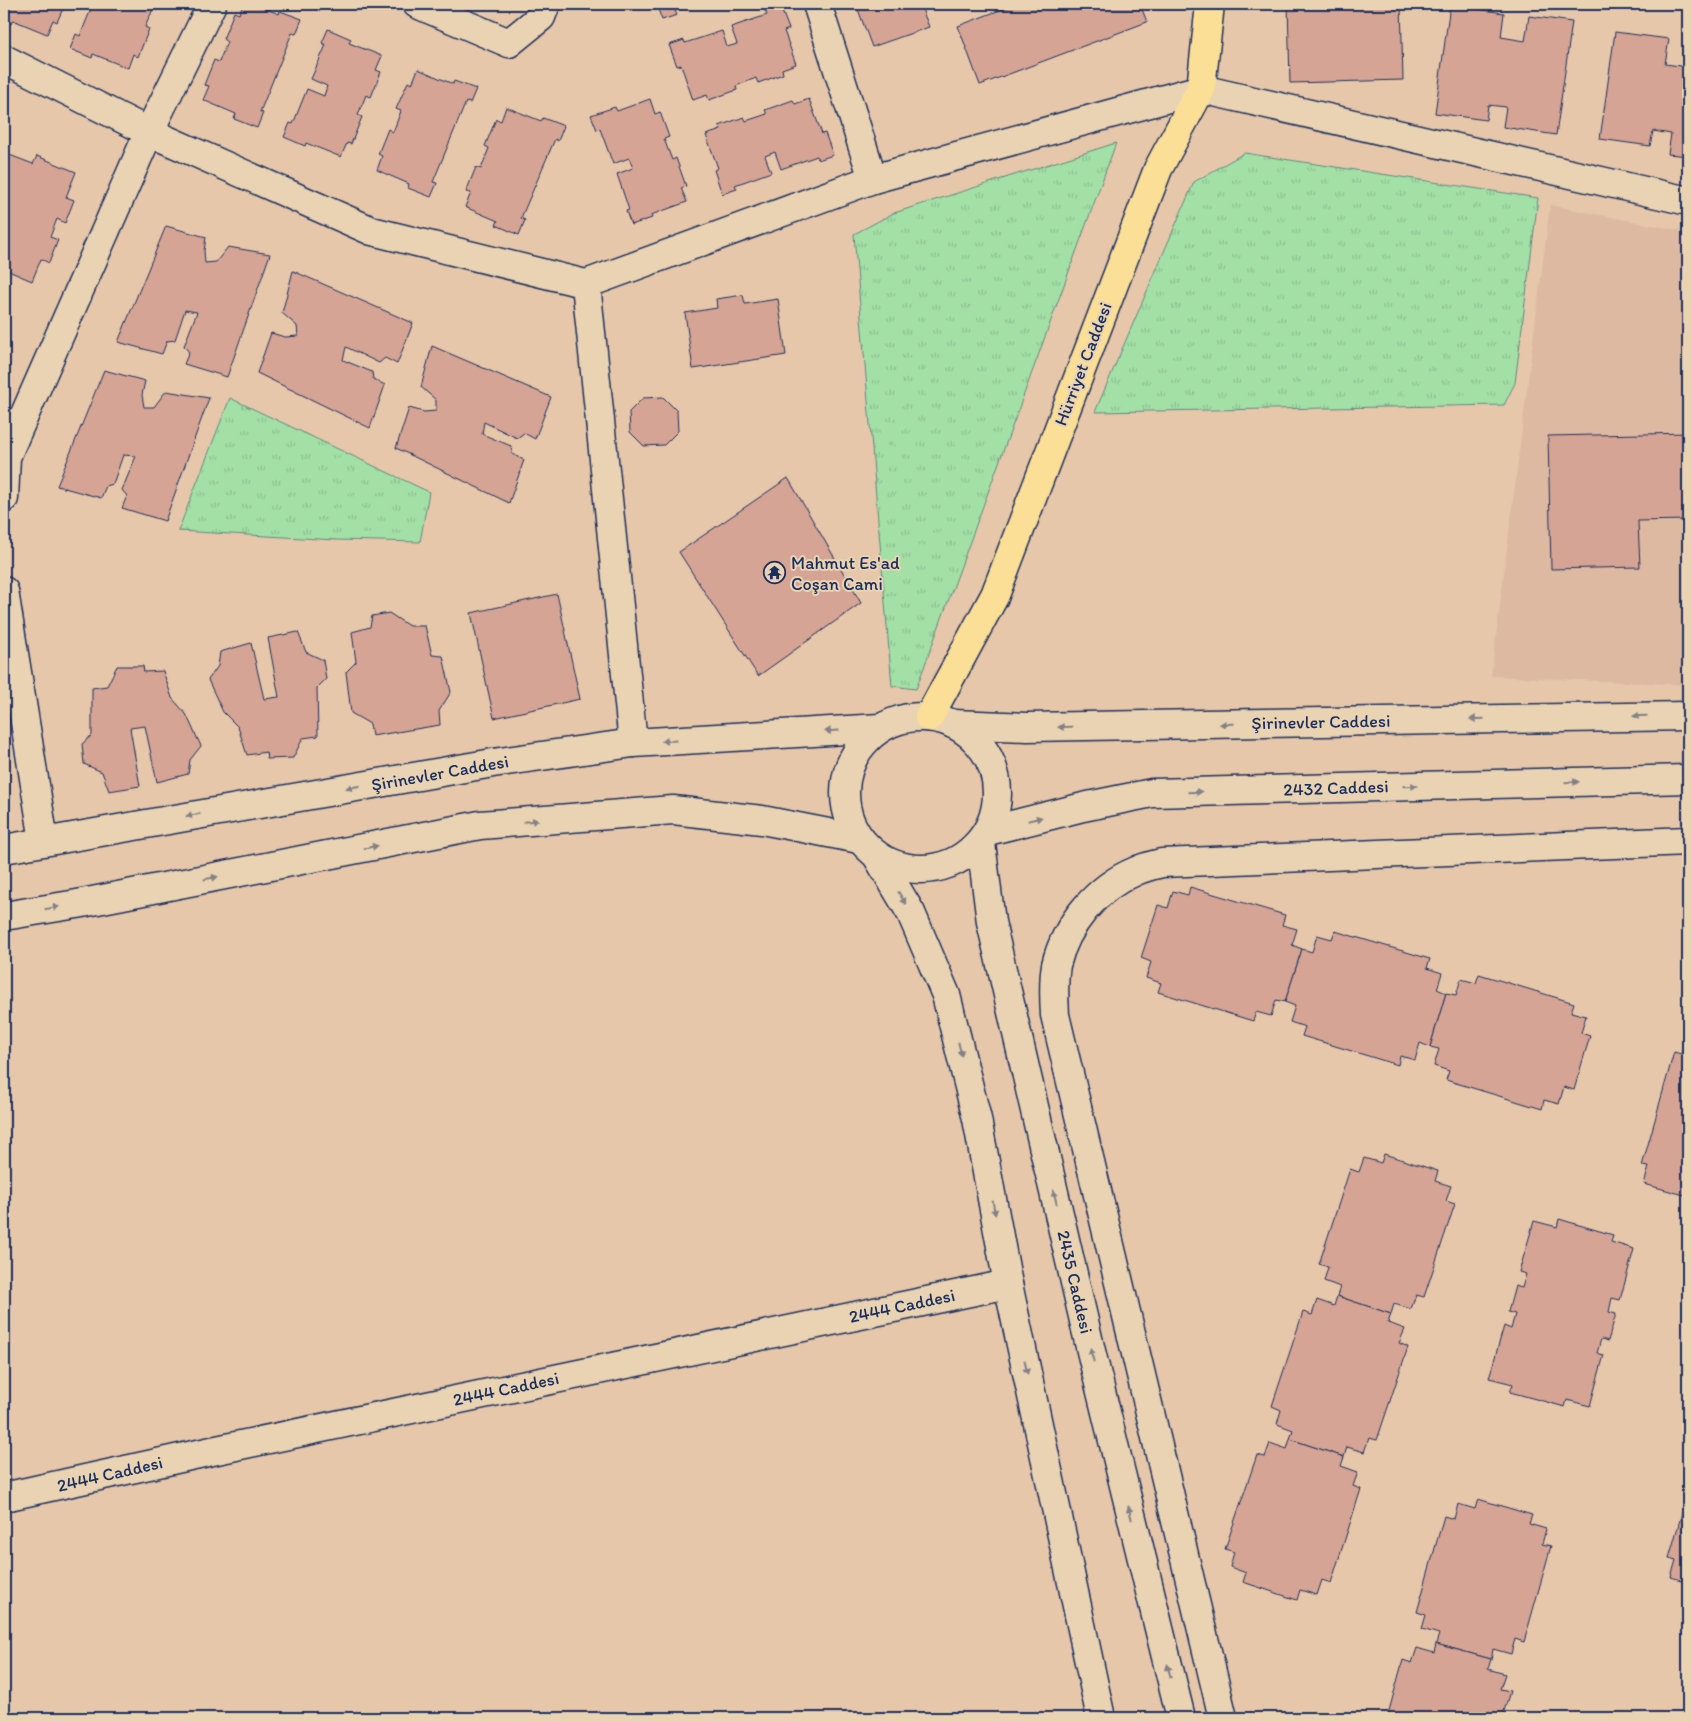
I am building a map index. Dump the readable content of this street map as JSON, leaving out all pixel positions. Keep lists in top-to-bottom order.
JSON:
{
  "streets": {
    "main road": ["Hürriyet Caddesi"],
    "street": [
      "Şirinevler Caddesi",
      "2432 Caddesi",
      "2435 Caddesi",
      "2444 Caddesi"
    ]
  },
  "crossings": [
    ["Hürriyet Caddesi", "Şirinevler Caddesi"],
    ["Hürriyet Caddesi", "2432 Caddesi"],
    ["Hürriyet Caddesi", "2435 Caddesi"],
    ["Şirinevler Caddesi", "2432 Caddesi"],
    ["Şirinevler Caddesi", "2435 Caddesi"],
    ["2432 Caddesi", "2435 Caddesi"]
  ],
  "one_way": ["2432 Caddesi"],
  "places": {
    "temple": ["Mahmut Es'ad Coşan Cami"]
  }
}
